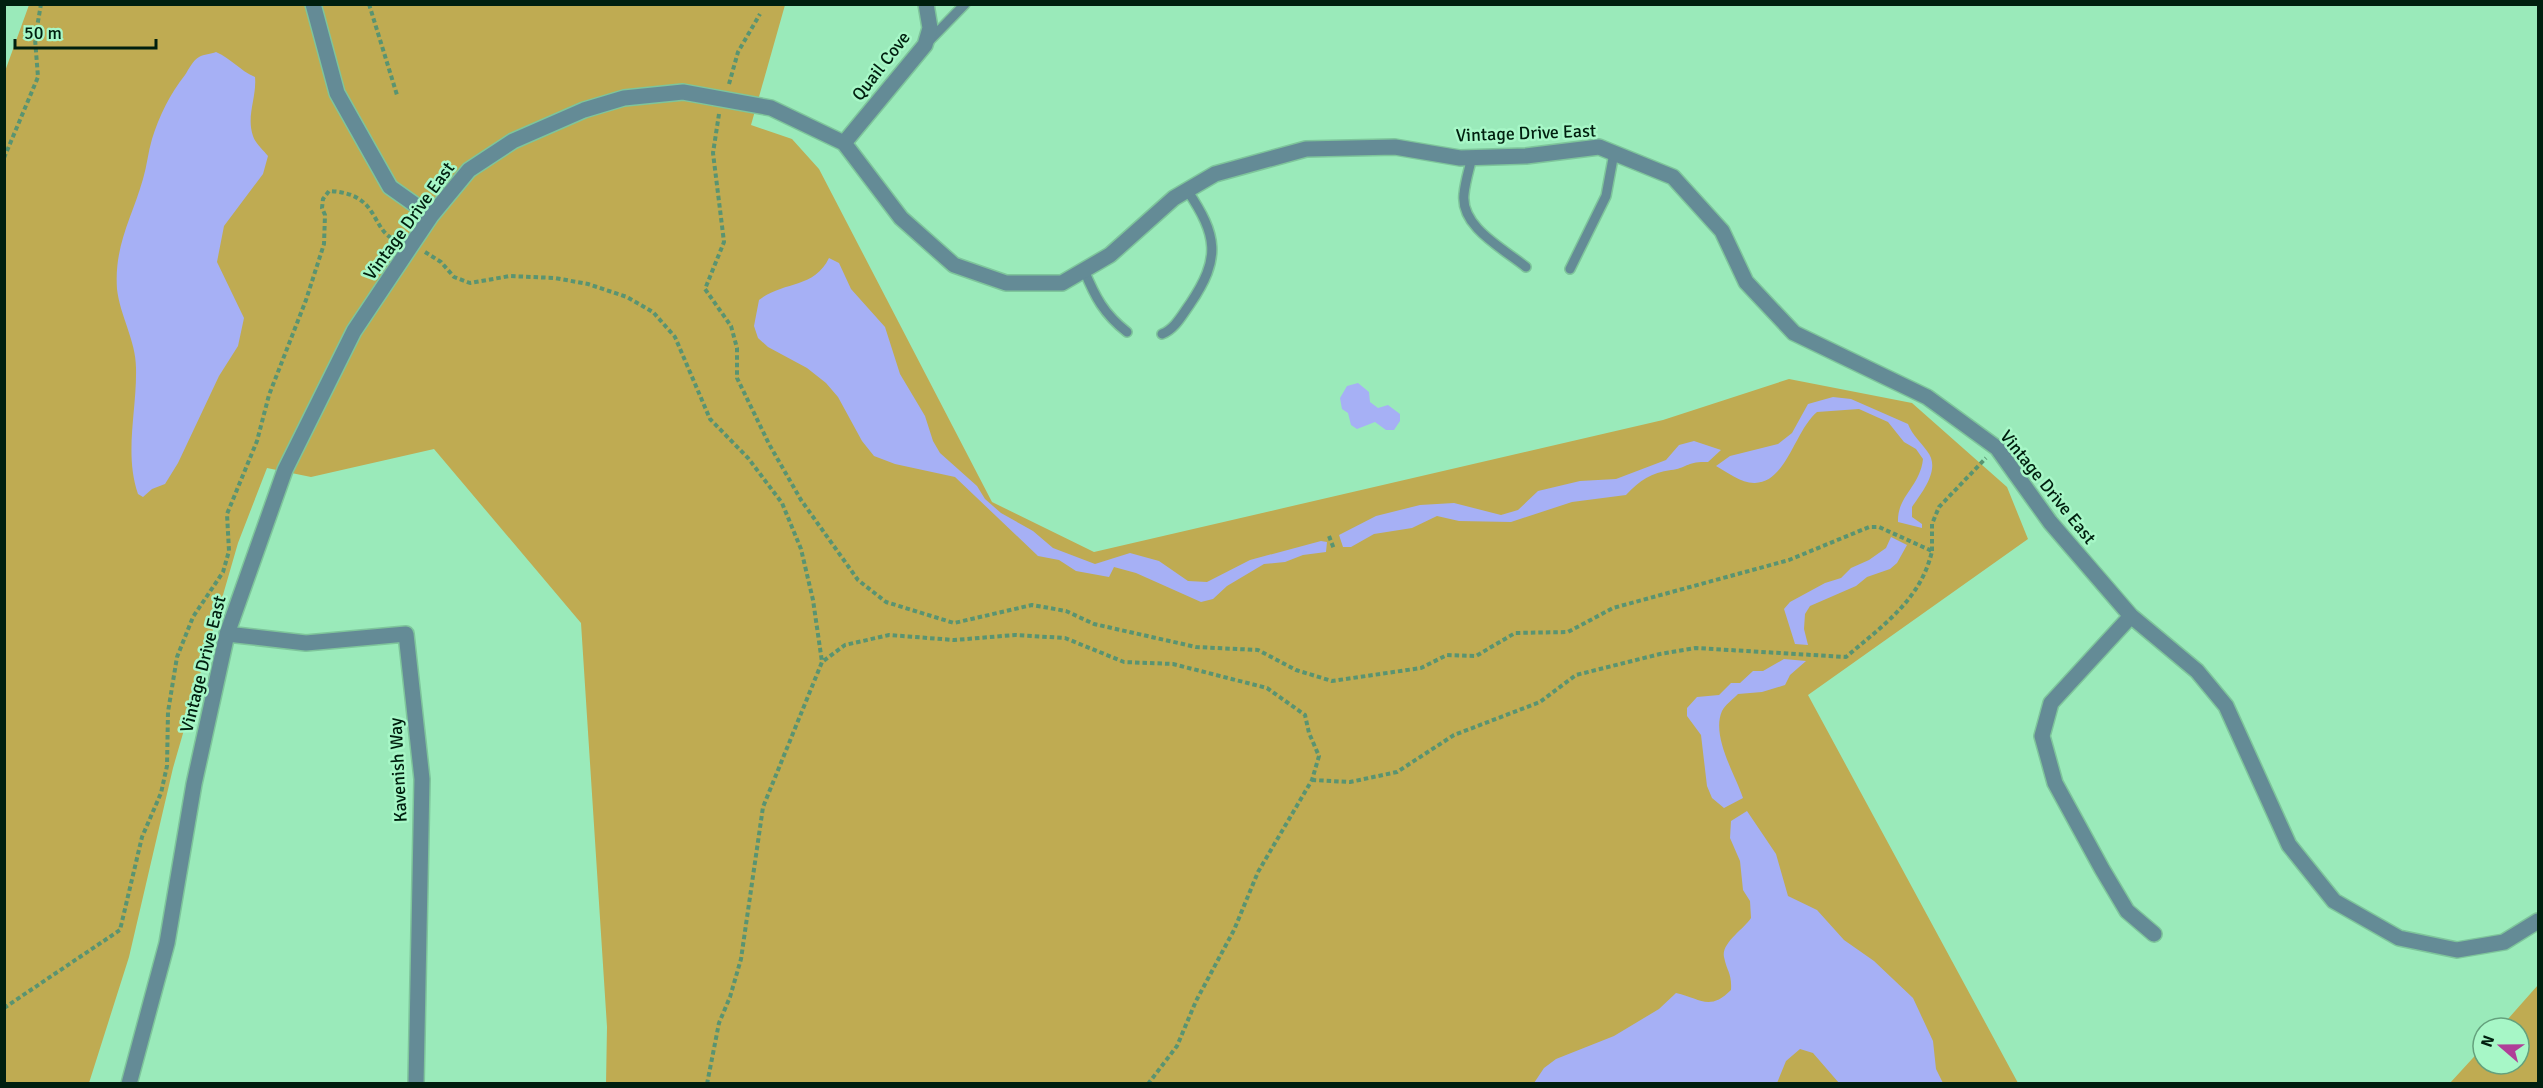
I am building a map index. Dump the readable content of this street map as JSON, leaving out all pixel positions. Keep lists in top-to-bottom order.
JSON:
{
  "streets": {
    "street": ["Quail Cove", "Vintage Drive East", "Kavenish Way"]
  },
  "crossings": [
    ["Quail Cove", "Vintage Drive East"],
    ["Vintage Drive East", "Kavenish Way"]
  ],
  "scale_bar": "50 m",
  "north": "left"
}
